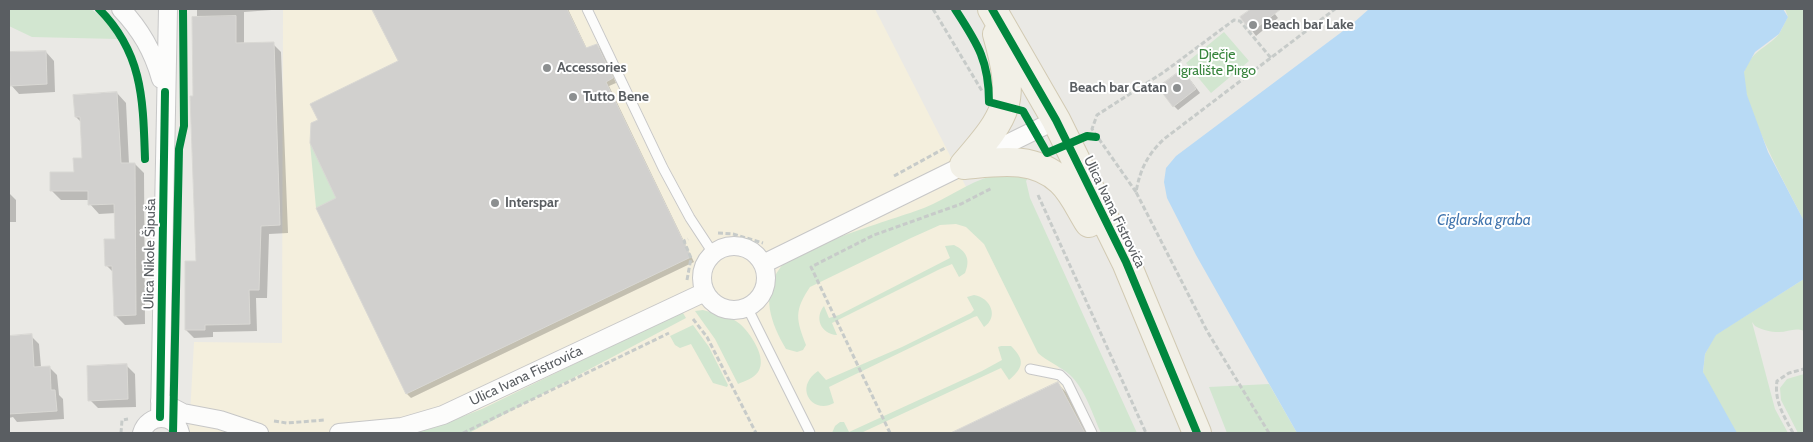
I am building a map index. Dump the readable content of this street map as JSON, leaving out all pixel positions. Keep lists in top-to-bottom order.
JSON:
{
  "streets": {
    "main road": ["Ulica Ivana Fistrovića"],
    "street": ["Ulica Nikole Šipuša"]
  },
  "water": ["Ciglarska graba"],
  "parks": ["Dječje igralište Pirgo"],
  "places": [
    "Beach bar Lake",
    "Accessories",
    "Beach bar Catan",
    "Tutto Bene",
    "Interspar"
  ]
}
